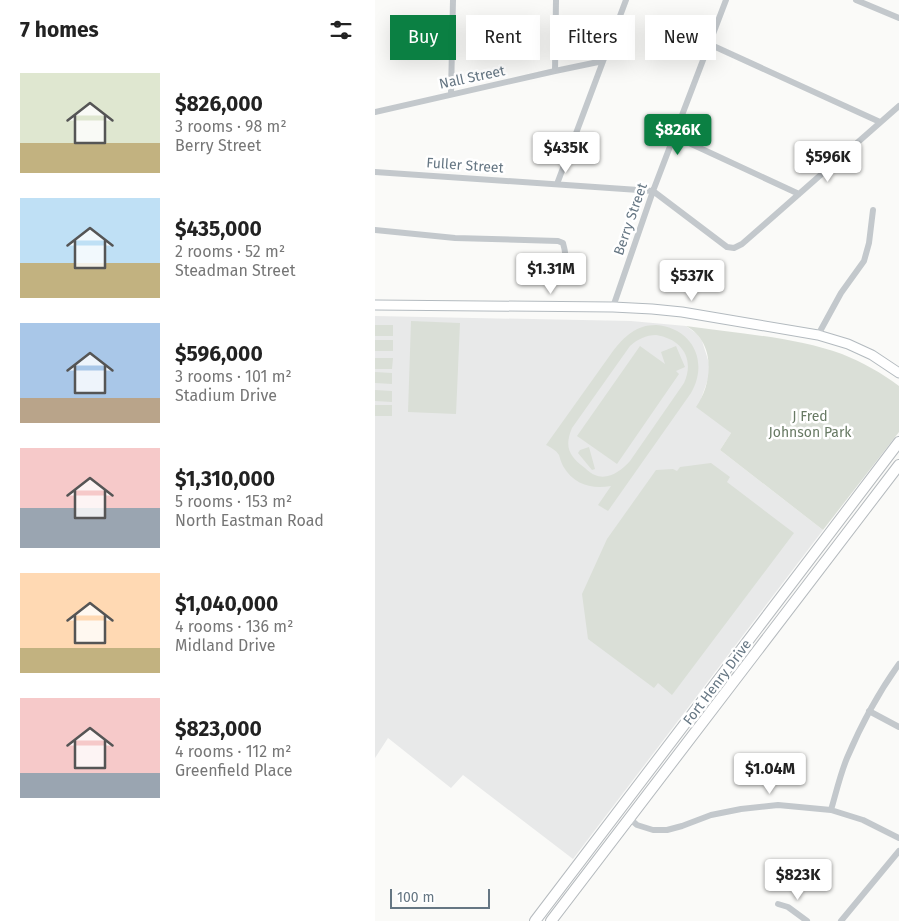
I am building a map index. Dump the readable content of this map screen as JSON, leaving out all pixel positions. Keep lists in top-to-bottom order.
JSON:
{
  "streets": {
    "main road": ["Fort Henry Drive"],
    "street": ["Nall Street", "Fuller Street", "Berry Street"]
  },
  "crossings": [
    ["Fuller Street", "Berry Street"]
  ],
  "parks": ["J Fred Johnson Park"],
  "scale_bar": "100 m",
  "page": {
    "heading": "7 homes",
    "chip": [
      "Buy",
      "Rent",
      "Filters",
      "New"
    ],
    "list": [
      {
        "name": "$826,000",
        "note": "3 rooms · 98 m² · Berry Street"
      },
      {
        "name": "$435,000",
        "note": "2 rooms · 52 m² · Steadman Street"
      },
      {
        "name": "$596,000",
        "note": "3 rooms · 101 m² · Stadium Drive"
      },
      {
        "name": "$1,310,000",
        "note": "5 rooms · 153 m² · North Eastman Road"
      },
      {
        "name": "$1,040,000",
        "note": "4 rooms · 136 m² · Midland Drive"
      },
      {
        "name": "$823,000",
        "note": "4 rooms · 112 m² · Greenfield Place"
      }
    ],
    "price": [
      "$826K",
      "$435K",
      "$596K",
      "$1.31M",
      "$537K",
      "$1.04M",
      "$823K"
    ],
    "scale": "100 m"
  }
}
